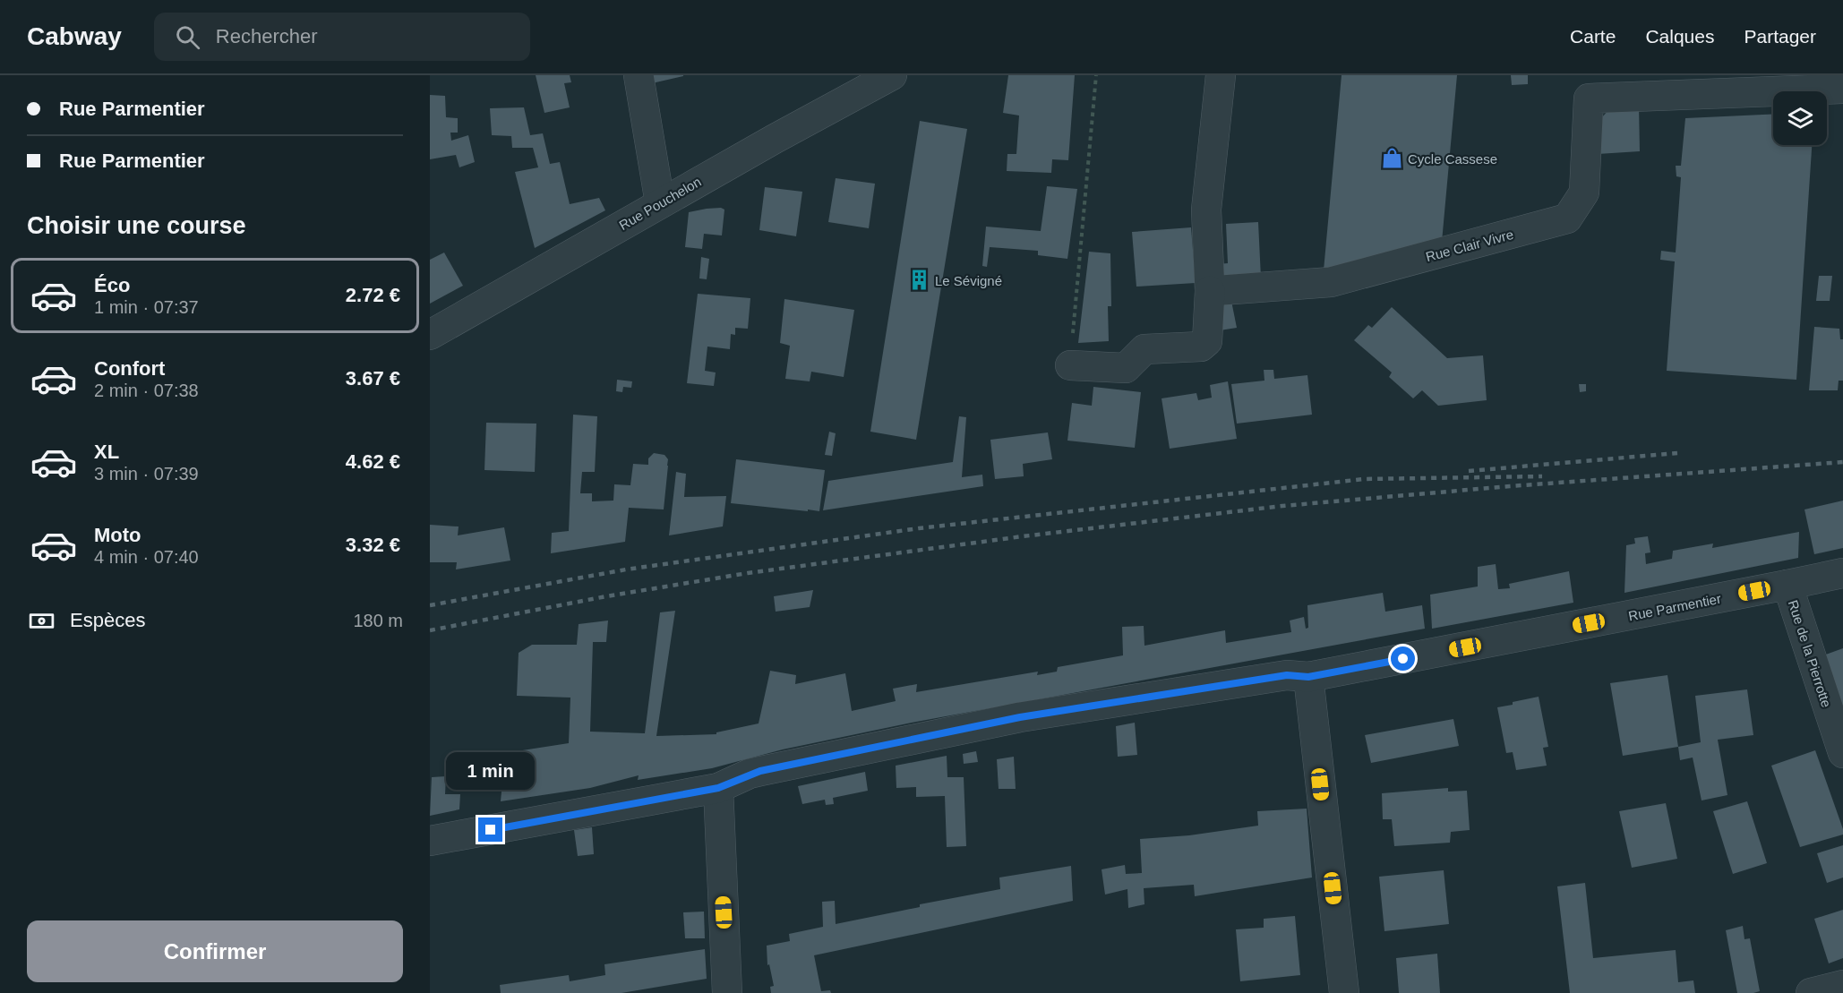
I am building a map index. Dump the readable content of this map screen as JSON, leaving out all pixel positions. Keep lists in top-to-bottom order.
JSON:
{
  "streets": {
    "street": [
      "Rue Pouchelon",
      "Rue Clair Vivre",
      "Rue Parmentier",
      "Rue de la Pierrotte"
    ]
  },
  "crossings": [
    ["Rue Parmentier", "Rue de la Pierrotte"]
  ],
  "places": {
    "shop": ["Cycle Cassese"],
    "building": ["Le Sévigné"]
  },
  "page": {
    "header": "Cabway",
    "search": "Rechercher",
    "nav": ["Carte", "Calques", "Partager"],
    "banner": ["Rue Parmentier", "Rue Parmentier"],
    "heading": "Choisir une course",
    "list": [
      {
        "name": "Éco",
        "note": "1 min · 07:37",
        "value": "2.72 €"
      },
      {
        "name": "Confort",
        "note": "2 min · 07:38",
        "value": "3.67 €"
      },
      {
        "name": "XL",
        "note": "3 min · 07:39",
        "value": "4.62 €"
      },
      {
        "name": "Moto",
        "note": "4 min · 07:40",
        "value": "3.32 €"
      }
    ],
    "pay": ["Espèces", "180 m"],
    "bubble": "1 min",
    "buttons": "Confirmer"
  }
}
